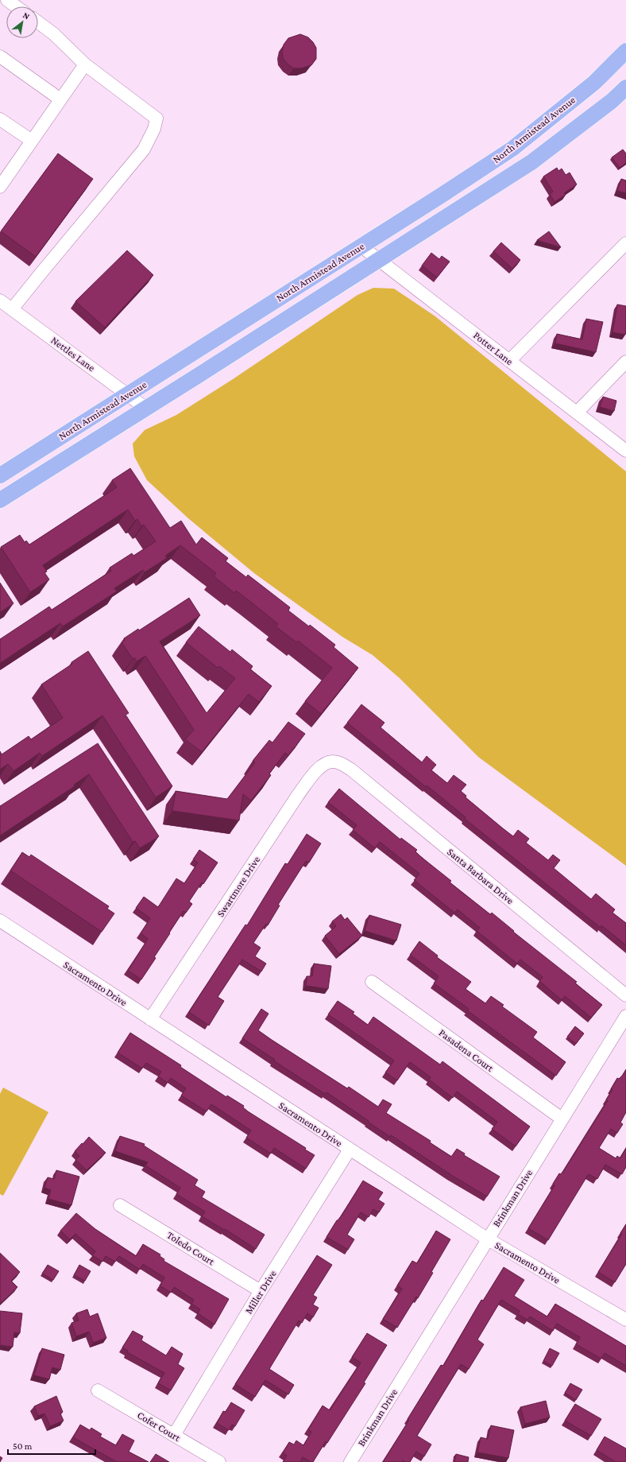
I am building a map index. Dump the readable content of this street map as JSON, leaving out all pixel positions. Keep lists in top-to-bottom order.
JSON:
{
  "streets": {
    "main road": ["North Armistead Avenue"],
    "street": [
      "Potter Lane",
      "Nettles Lane",
      "Santa Barbara Drive",
      "Swartmore Drive",
      "Sacramento Drive",
      "Pasadena Court",
      "Brinkman Drive",
      "Toledo Court",
      "Miller Drive",
      "Cofer Court"
    ]
  },
  "crossings": [
    ["North Armistead Avenue", "Potter Lane"],
    ["North Armistead Avenue", "Nettles Lane"],
    ["Santa Barbara Drive", "Swartmore Drive"],
    ["Swartmore Drive", "Sacramento Drive"],
    ["Sacramento Drive", "Brinkman Drive"],
    ["Sacramento Drive", "Miller Drive"],
    ["Pasadena Court", "Brinkman Drive"],
    ["Toledo Court", "Miller Drive"],
    ["Miller Drive", "Cofer Court"]
  ],
  "scale_bar": "50 m",
  "north": "top right"
}
